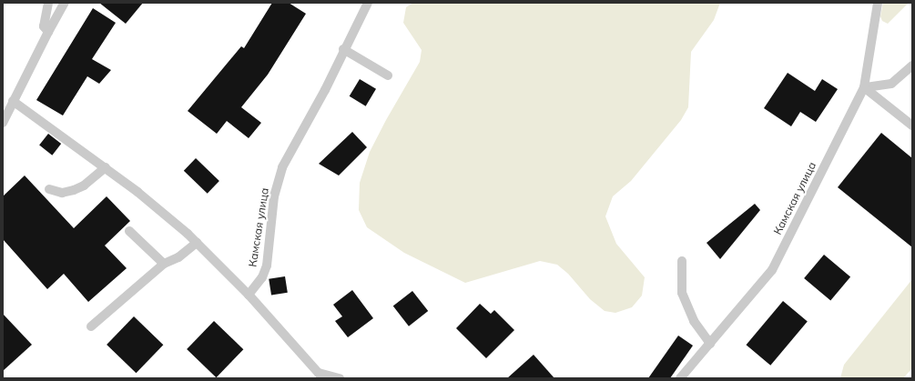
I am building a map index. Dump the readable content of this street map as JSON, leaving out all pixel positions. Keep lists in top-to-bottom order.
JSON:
{
  "streets": {
    "lane": ["Камская улица"]
  }
}
